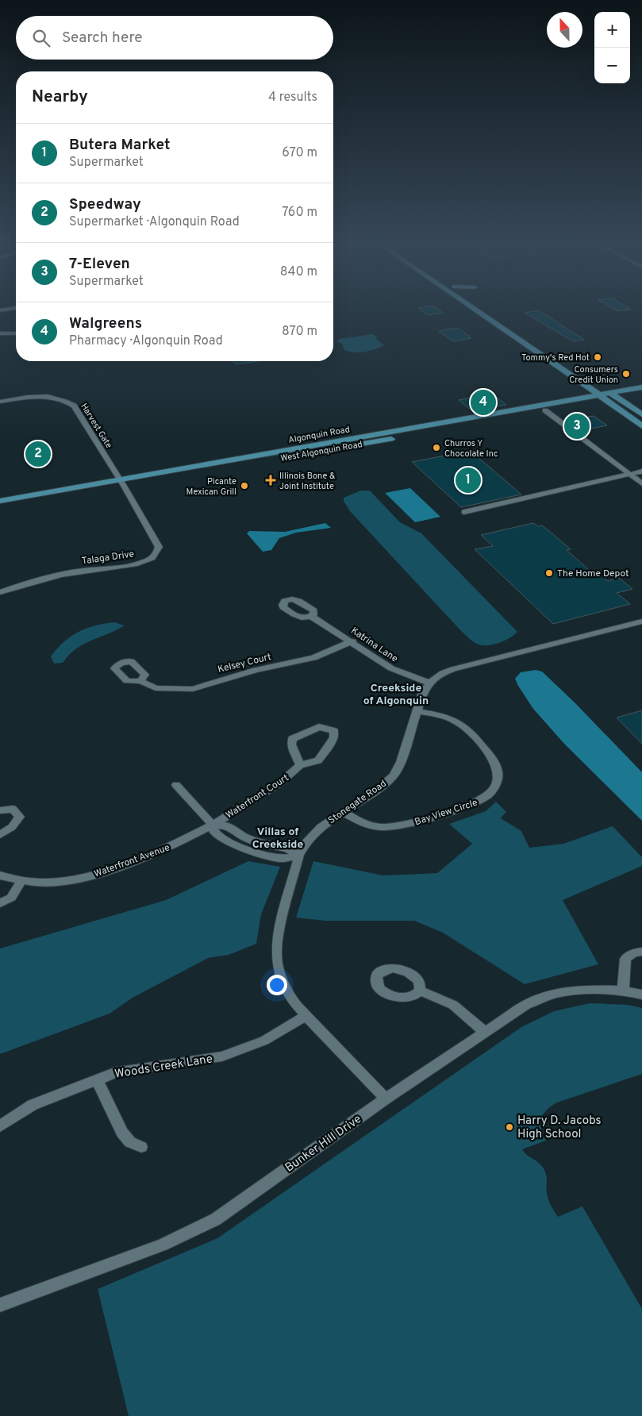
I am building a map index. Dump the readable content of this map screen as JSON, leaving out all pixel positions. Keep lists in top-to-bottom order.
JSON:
{
  "streets": {
    "main road": ["Algonquin Road", "West Algonquin Road"],
    "street": [
      "Harvest Gate",
      "Talaga Drive",
      "Katrina Lane",
      "Kelsey Court",
      "Waterfront Court",
      "Stonegate Road",
      "Bay View Circle",
      "Waterfront Avenue",
      "Woods Creek Lane",
      "Bunker Hill Drive"
    ]
  },
  "crossings": [
    ["Harvest Gate", "Algonquin Road"],
    ["Harvest Gate", "West Algonquin Road"],
    ["Harvest Gate", "Talaga Drive"],
    ["Algonquin Road", "West Algonquin Road"],
    ["Algonquin Road", "Talaga Drive"],
    ["West Algonquin Road", "Talaga Drive"],
    ["Katrina Lane", "Kelsey Court"],
    ["Katrina Lane", "Stonegate Road"],
    ["Waterfront Court", "Waterfront Avenue"],
    ["Stonegate Road", "Bay View Circle"],
    ["Stonegate Road", "Woods Creek Lane"],
    ["Stonegate Road", "Bunker Hill Drive"]
  ],
  "districts": ["Creekside of Algonquin", "Villas of Creekside"],
  "places": {
    "other": [
      "Tommy's Red Hot",
      "Consumers Credit Union",
      "Churros Y Chocolate Inc",
      "Picante Mexican Grill",
      "The Home Depot",
      "Harry D. Jacobs High School"
    ],
    "health": ["Illinois Bone & Joint Institute"]
  },
  "north": "top",
  "page": {
    "map_buttons": ["+", "−"],
    "search": "Search here",
    "heading": ["Nearby", "4 results"],
    "list": [
      {
        "mark": "1",
        "name": "Butera Market",
        "note": "Supermarket",
        "value": "670 m"
      },
      {
        "mark": "2",
        "name": "Speedway",
        "note": "Supermarket · Algonquin Road",
        "value": "760 m"
      },
      {
        "mark": "3",
        "name": "7-Eleven",
        "note": "Supermarket",
        "value": "840 m"
      },
      {
        "mark": "4",
        "name": "Walgreens",
        "note": "Pharmacy · Algonquin Road",
        "value": "870 m"
      }
    ],
    "pins": [
      "4",
      "3",
      "2",
      "1"
    ]
  }
}
